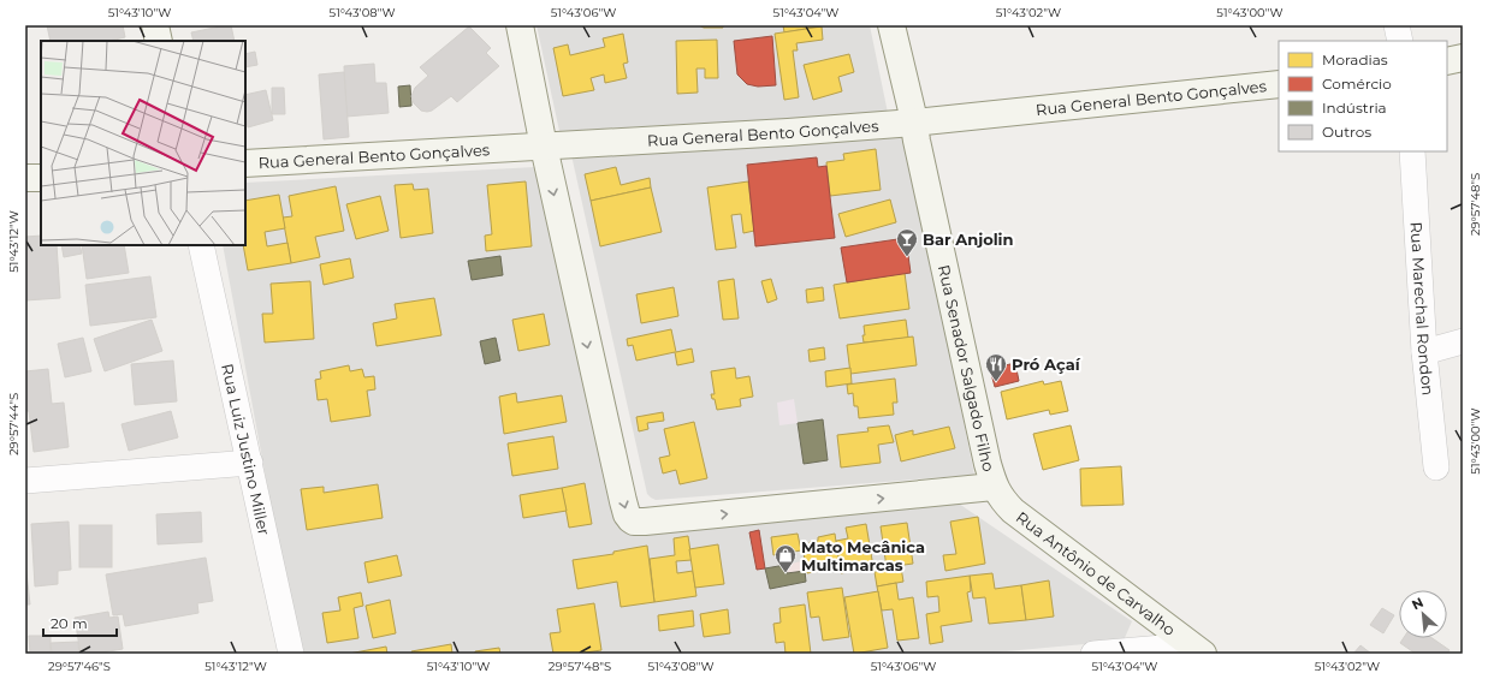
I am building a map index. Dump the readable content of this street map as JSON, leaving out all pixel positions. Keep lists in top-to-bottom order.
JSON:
{
  "streets": {
    "main road": ["Rua General Bento Gonçalves", "Rua Senador Salgado Filho", "Rua Antônio de Carvalho"],
    "street": ["Rua Marechal Rondon", "Rua Luiz Justino Miller"]
  },
  "crossings": [
    ["Rua General Bento Gonçalves", "Rua Senador Salgado Filho"],
    ["Rua Senador Salgado Filho", "Rua Antônio de Carvalho"]
  ],
  "places": {
    "bar": ["Bar Anjolin"],
    "restaurant": ["Pró Açaí"],
    "shop": ["Mato Mecânica Multimarcas"]
  },
  "legend": [
    "Moradias",
    "Comércio",
    "Indústria",
    "Outros"
  ],
  "scale_bar": "20 m",
  "north": "top left",
  "coordinates": [
    "51°43'10\"W",
    "51°43'08\"W",
    "51°43'06\"W",
    "51°43'04\"W",
    "51°43'02\"W",
    "51°43'00\"W",
    "29°57'48\"S",
    "51°43'12\"W",
    "29°57'44\"S",
    "29°57'46\"S"
  ]
}
